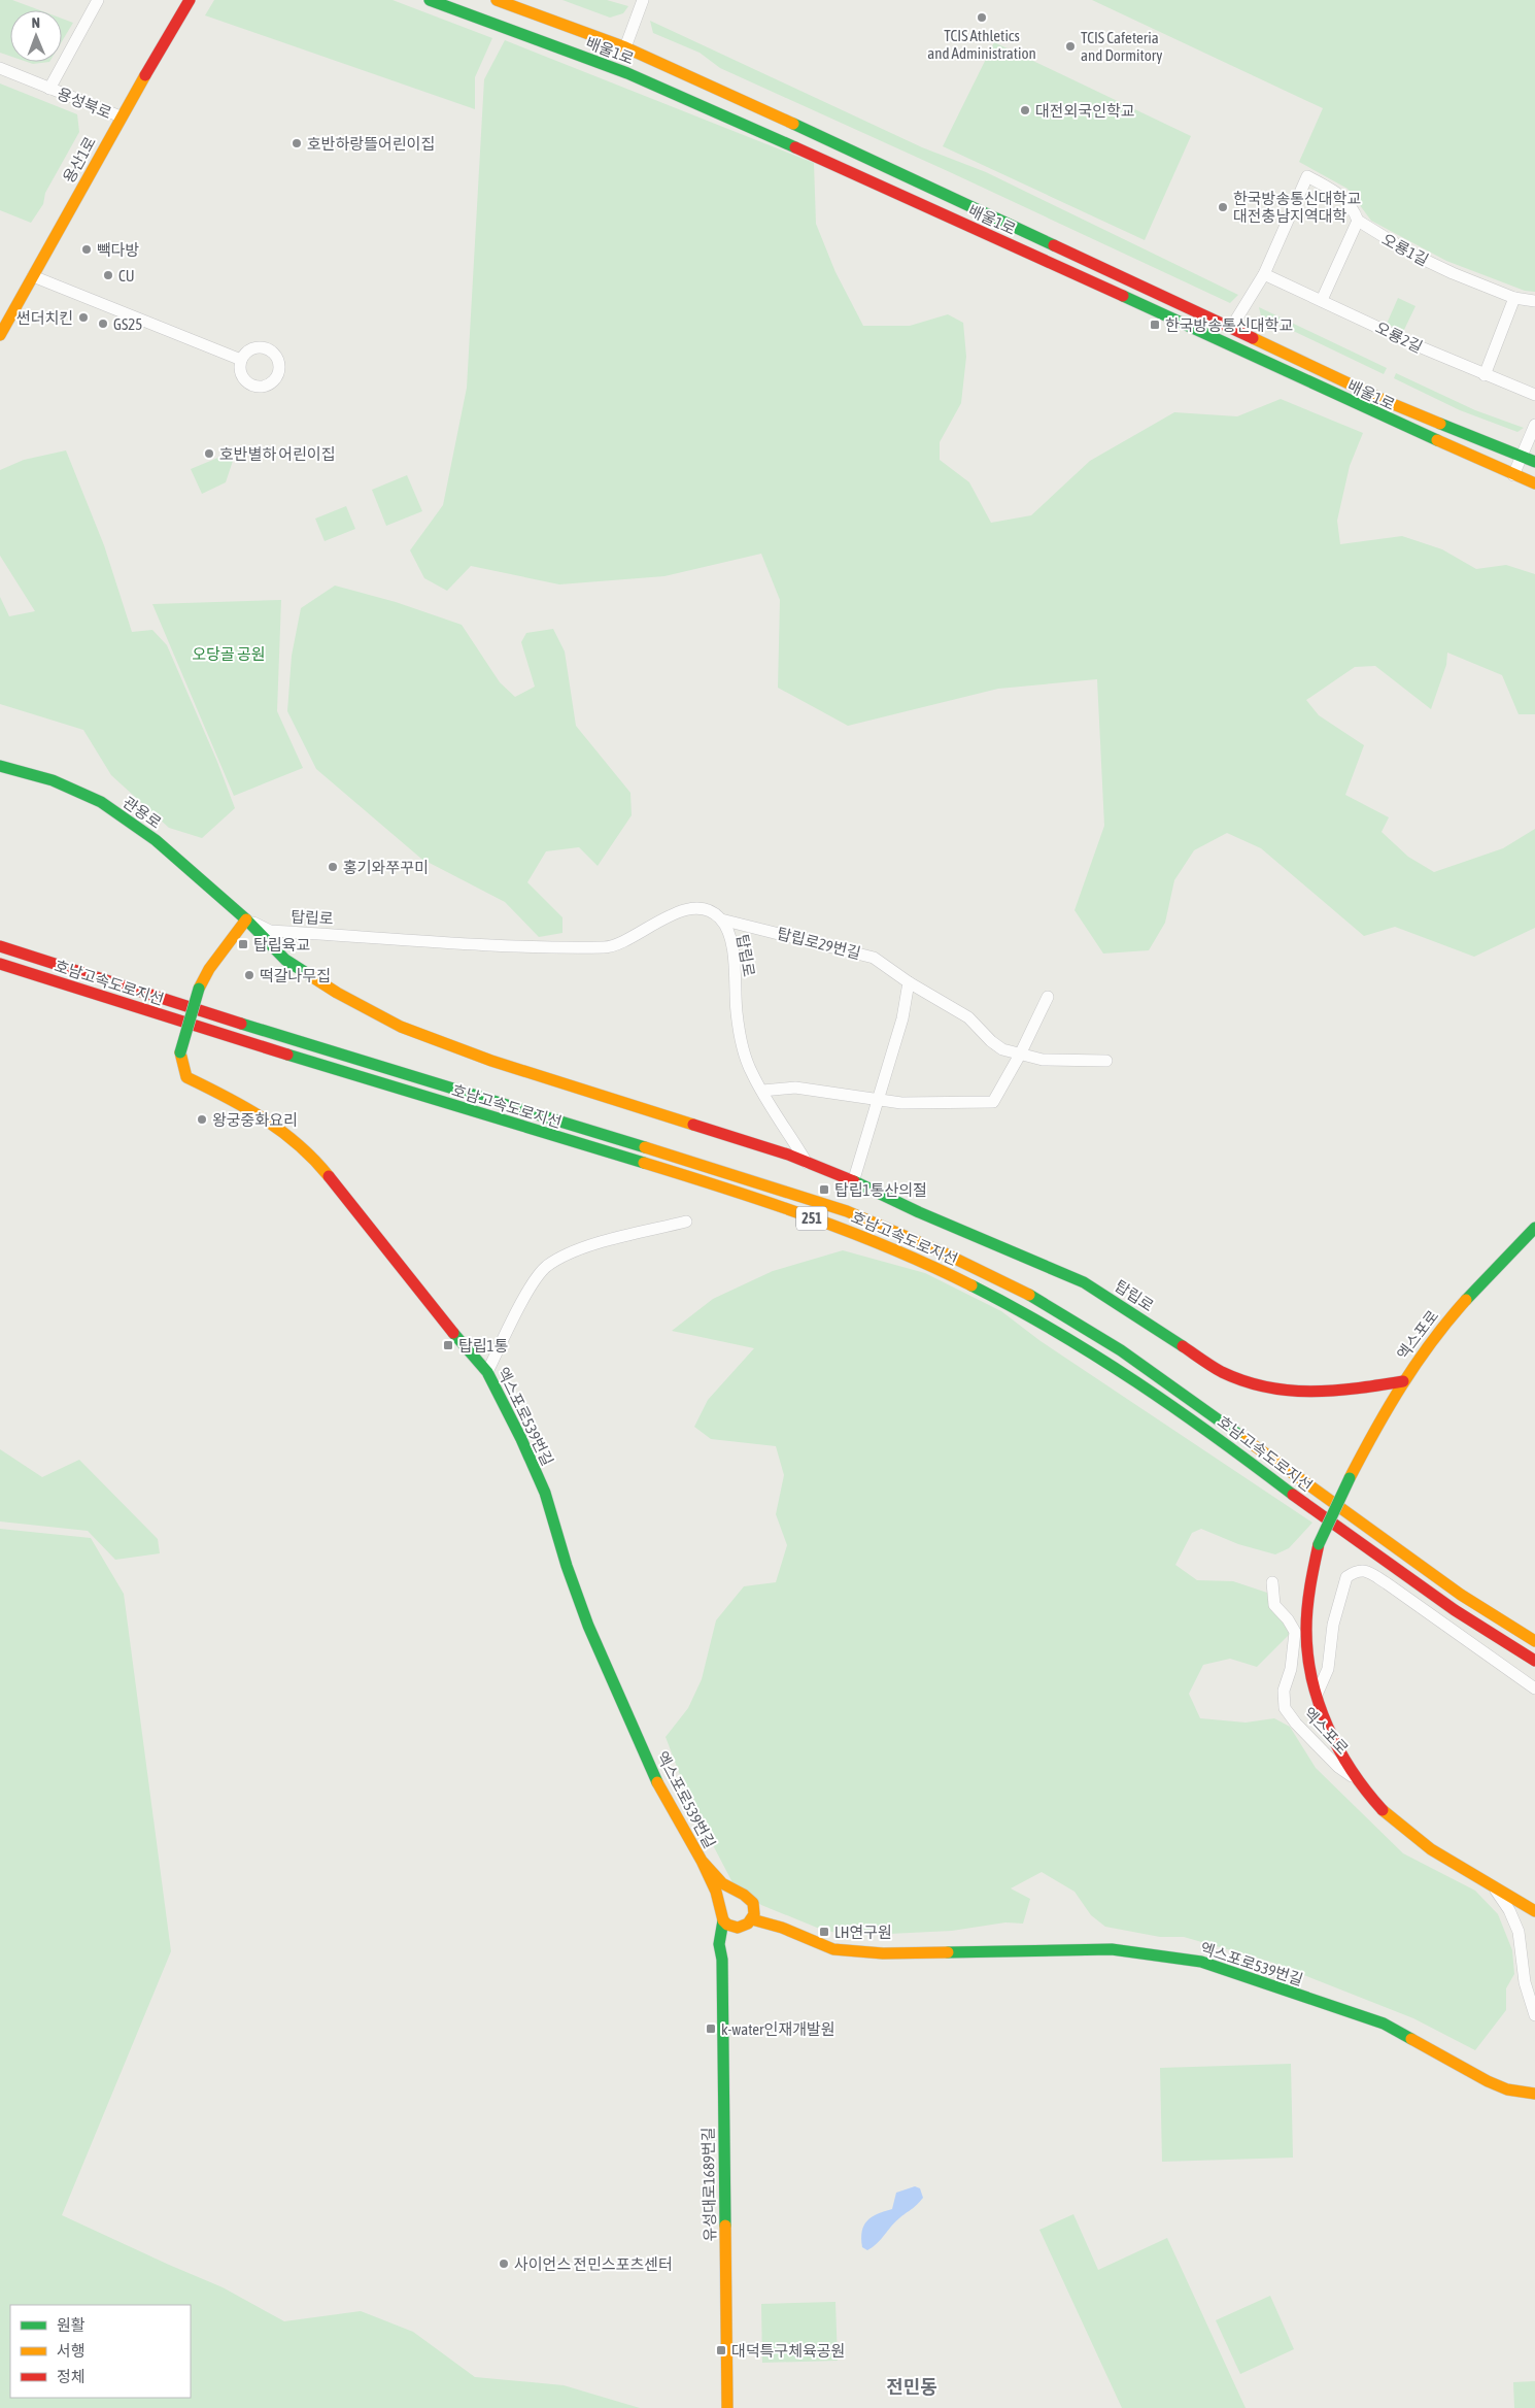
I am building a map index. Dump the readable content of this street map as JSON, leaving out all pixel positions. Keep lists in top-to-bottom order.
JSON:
{
  "streets": {
    "main road": [
      "배울1로",
      "용산1로",
      "관용로",
      "탑립로",
      "호남고속도로지선",
      "251",
      "엑스포로",
      "엑스포로539번길",
      "유성대로1689번길"
    ],
    "street": [
      "용성북로",
      "오룡1길",
      "오룡2길",
      "탑립로29번길"
    ]
  },
  "crossings": [
    ["배울1로", "오룡1길"],
    ["용성북로", "용산1로"],
    ["오룡1길", "오룡2길"],
    ["관용로", "탑립로"],
    ["관용로", "엑스포로539번길"],
    ["탑립로", "탑립로29번길"],
    ["탑립로", "엑스포로"],
    ["탑립로", "엑스포로539번길"],
    ["엑스포로539번길", "유성대로1689번길"]
  ],
  "districts": ["전민동"],
  "parks": ["오당골 공원"],
  "places": {
    "other": [
      "TCIS Athletics and Administration",
      "TCIS Cafeteria and Dormitory",
      "대전외국인학교",
      "호반하랑뜰어린이집",
      "한국방송통신대학교 대전충남지역대학",
      "빽다방",
      "CU",
      "썬더치킨",
      "GS25",
      "호반별하 어린이집",
      "홍기와쭈꾸미",
      "떡갈나무집",
      "왕궁중화요리",
      "사이언스 전민스포츠센터"
    ],
    "transit": [
      "한국방송통신대학교",
      "탑립육교",
      "탑립1통산의절",
      "탑립1통",
      "LH연구원",
      "k-water인재개발원",
      "대덕특구체육공원"
    ]
  },
  "legend": ["원활", "서행", "정체"],
  "north": "top"
}
